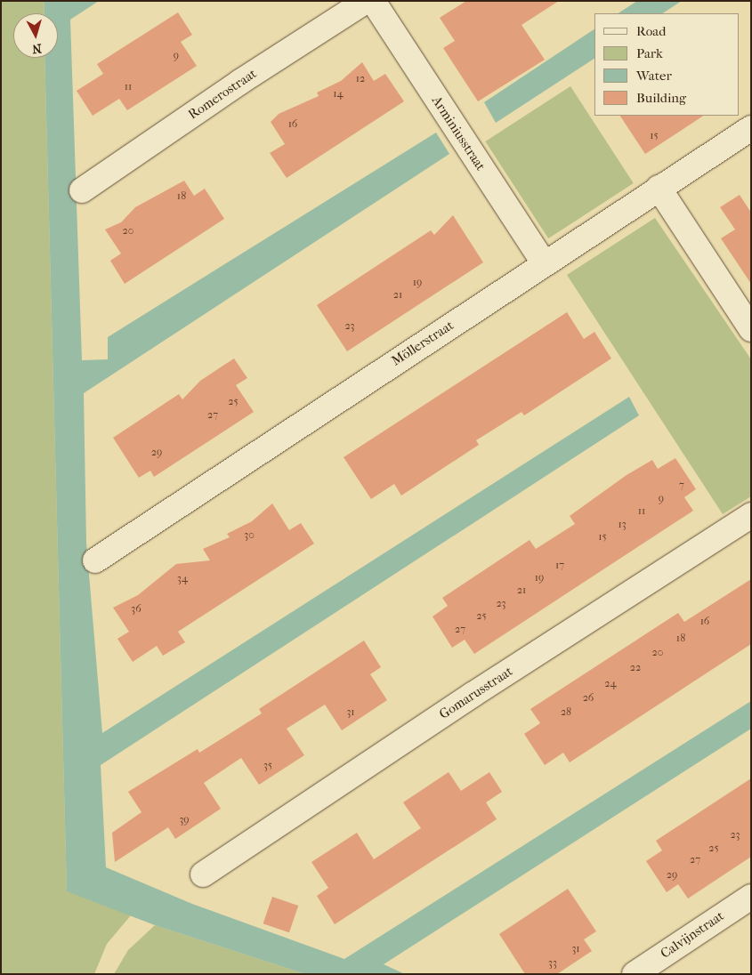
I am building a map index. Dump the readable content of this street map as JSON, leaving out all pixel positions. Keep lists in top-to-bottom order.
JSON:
{
  "streets": {
    "street": [
      "Romerostraat",
      "Arminiusstraat",
      "Möllerstraat",
      "Gomarusstraat",
      "Calvijnstraat"
    ]
  },
  "crossings": [
    ["Arminiusstraat", "Möllerstraat"]
  ],
  "house_numbers": [
    "9",
    "12",
    "11",
    "14",
    "16",
    "15",
    "18",
    "20",
    "19",
    "21",
    "23",
    "25",
    "27",
    "29",
    "7",
    "9",
    "11",
    "13",
    "30",
    "15",
    "17",
    "19",
    "34",
    "21",
    "23",
    "36",
    "25",
    "16",
    "27",
    "18",
    "20",
    "22",
    "24",
    "26",
    "31",
    "28",
    "35",
    "39",
    "23",
    "25",
    "27",
    "29",
    "31",
    "33"
  ],
  "legend": [
    "Road",
    "Park",
    "Water",
    "Building"
  ],
  "north": "bottom"
}
